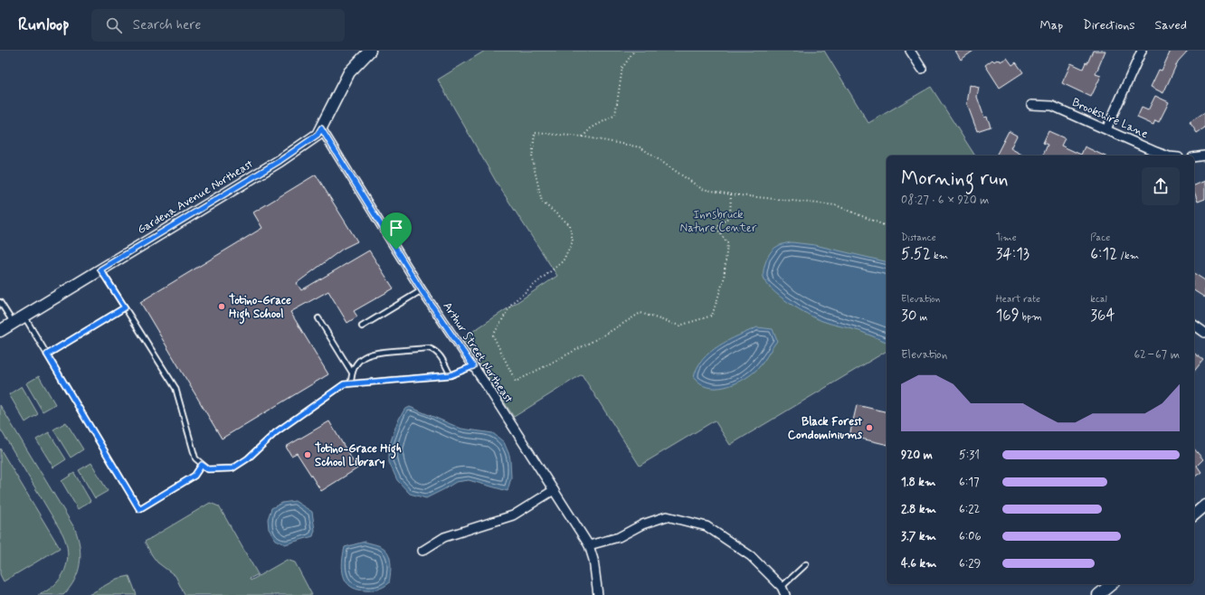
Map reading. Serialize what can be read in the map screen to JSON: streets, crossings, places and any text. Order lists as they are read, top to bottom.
{
  "streets": {
    "street": ["Brookshire Lane", "Gardena Avenue Northeast", "Arthur Street Northeast"]
  },
  "crossings": [
    ["Gardena Avenue Northeast", "Arthur Street Northeast"]
  ],
  "parks": ["Innsbruck Nature Center"],
  "places": ["Totino-Grace High School", "Black Forest Condominiums", "Totino-Grace High School Library"],
  "page": {
    "header": "Runloop",
    "search": "Search here",
    "nav": ["Map", "Directions", "Saved"],
    "heading": ["Morning run", "08:27 · 6 × 920 m"],
    "stats": [
      ["Distance", "5.52 km"],
      ["Time", "34:13"],
      ["Pace", "6:12 /km"],
      ["Elevation", "30 m"],
      ["Heart rate", "169 bpm"],
      ["kcal", "364"]
    ],
    "chart": ["Elevation", "62–67 m"],
    "list": [
      {
        "name": "920 m",
        "note": "5:31"
      },
      {
        "name": "1.8 km",
        "note": "6:17"
      },
      {
        "name": "2.8 km",
        "note": "6:22"
      },
      {
        "name": "3.7 km",
        "note": "6:06"
      },
      {
        "name": "4.6 km",
        "note": "6:29"
      }
    ]
  }
}
